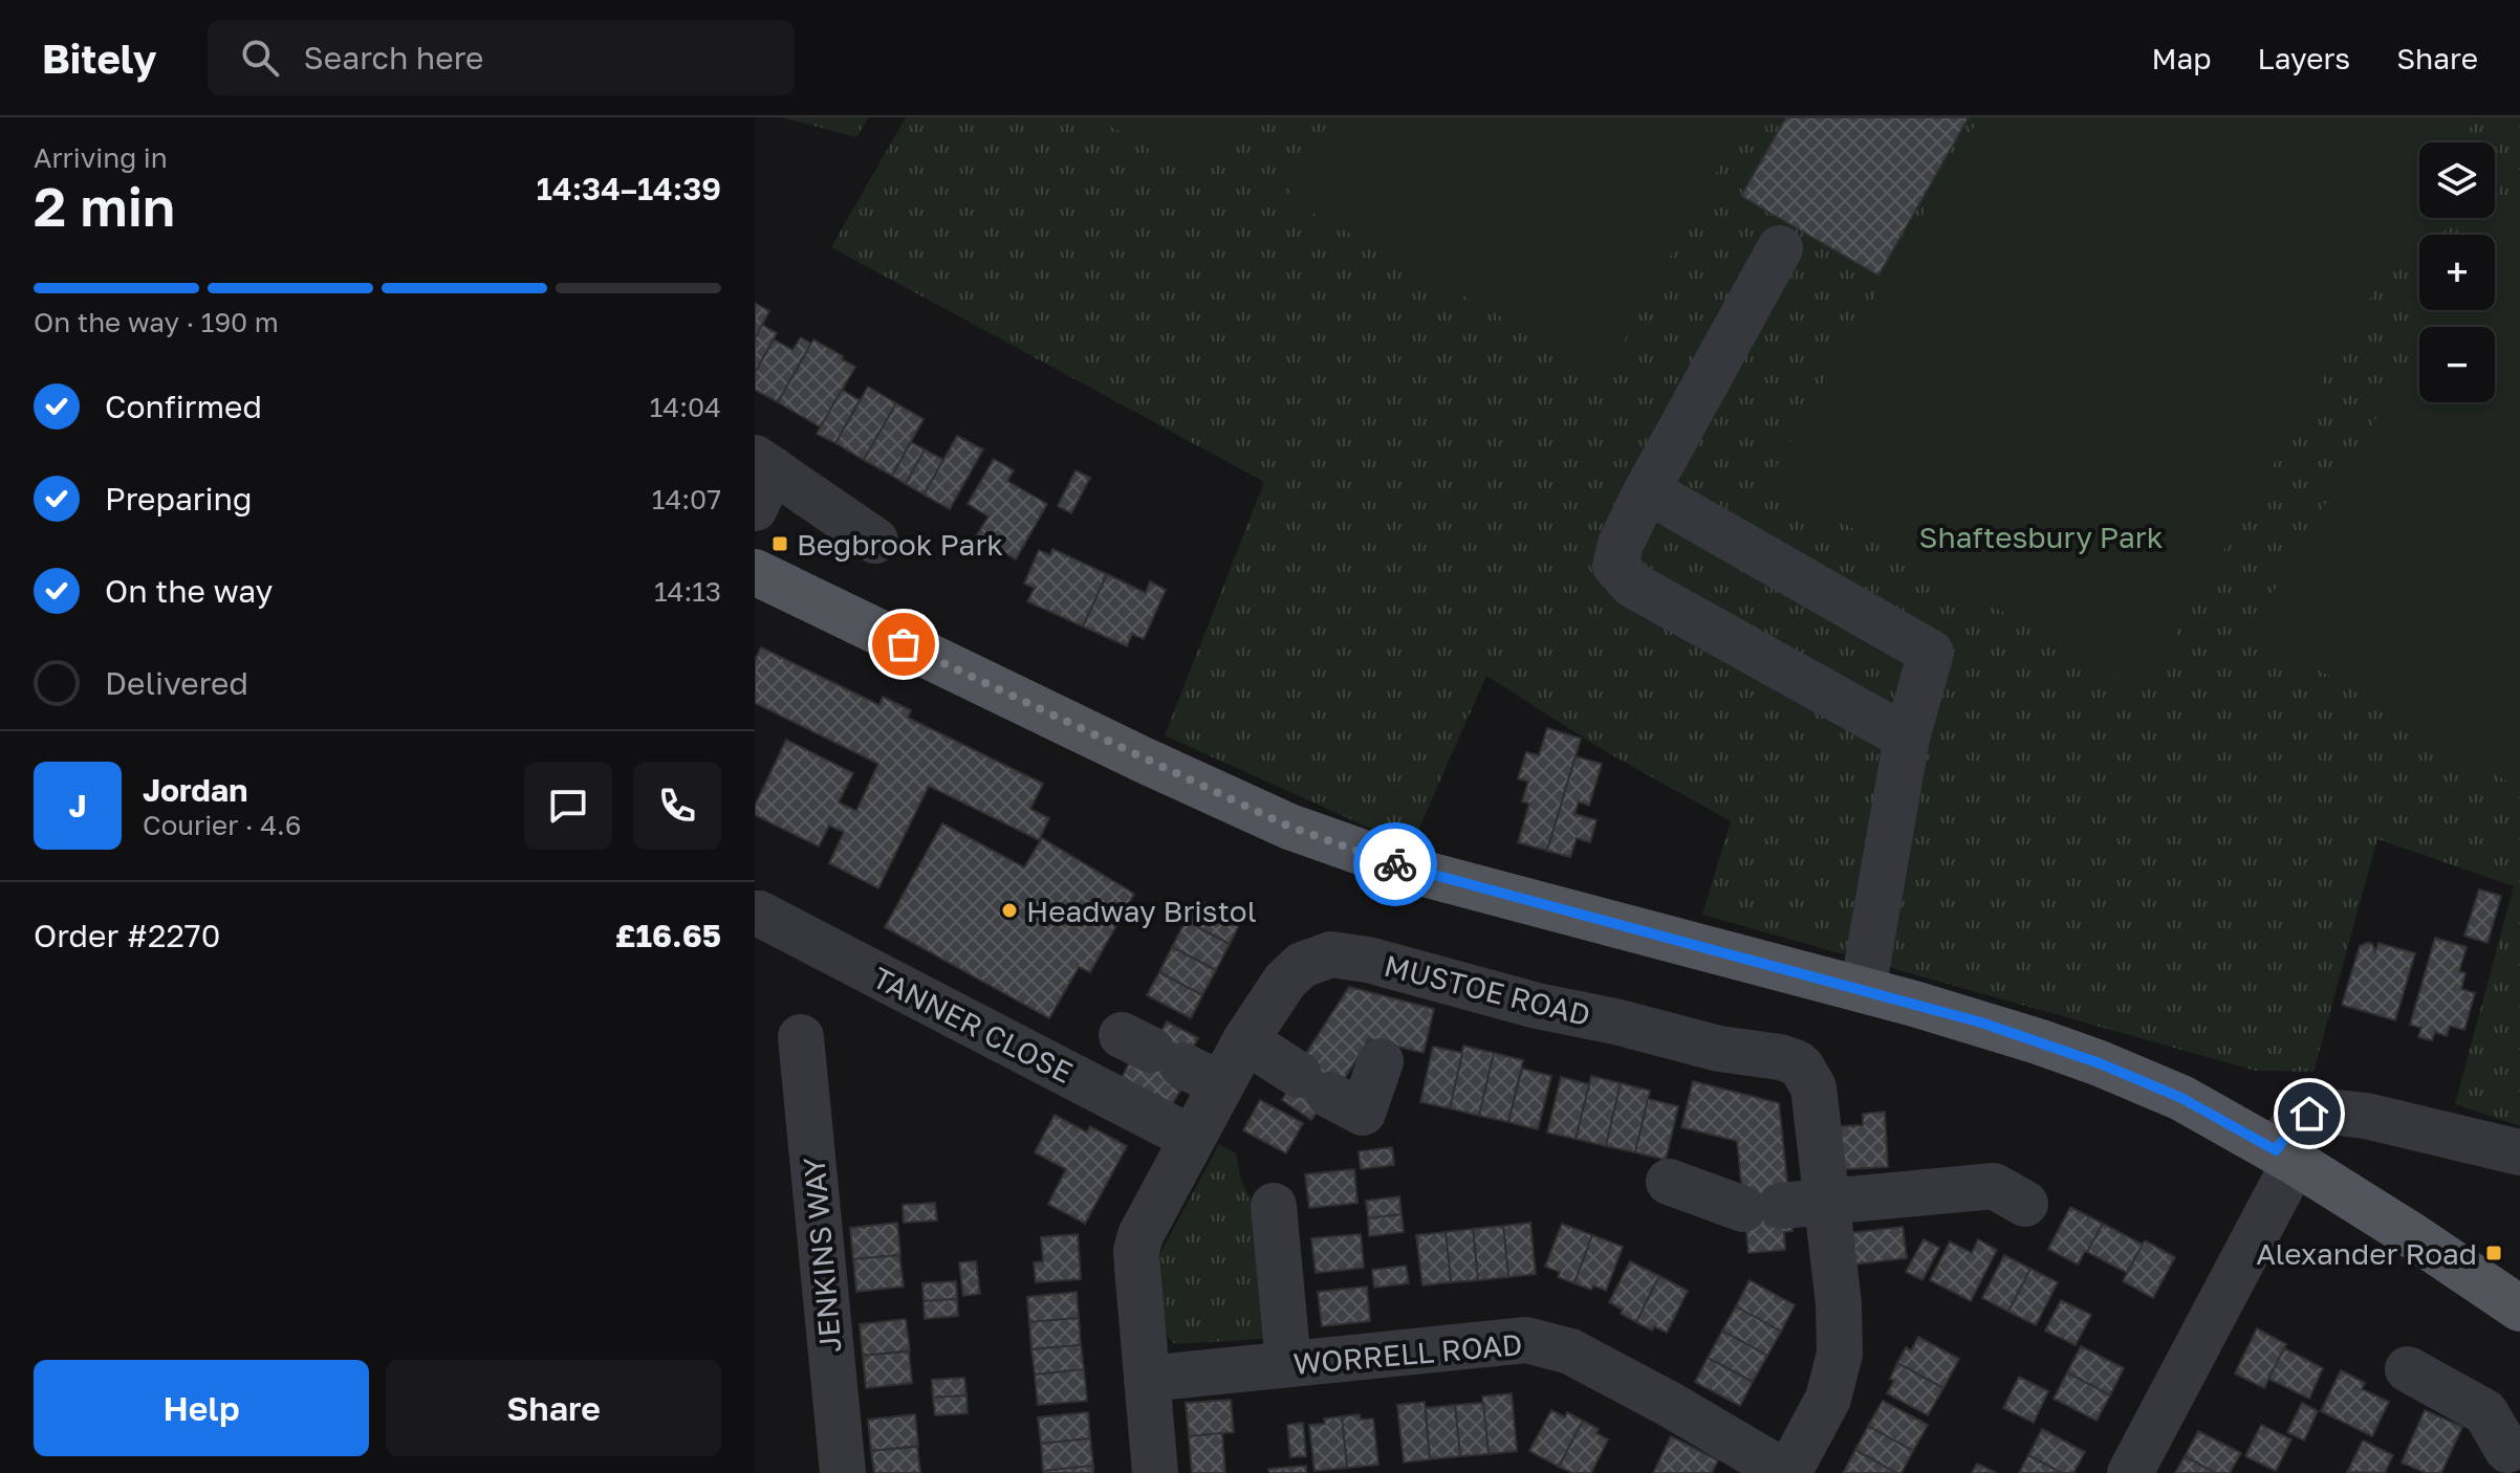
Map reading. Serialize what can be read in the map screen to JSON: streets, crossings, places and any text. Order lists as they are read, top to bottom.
{
  "streets": {
    "street": [
      "MUSTOE ROAD",
      "TANNER CLOSE",
      "JENKINS WAY",
      "WORRELL ROAD"
    ]
  },
  "crossings": [
    ["MUSTOE ROAD", "TANNER CLOSE"],
    ["MUSTOE ROAD", "WORRELL ROAD"]
  ],
  "parks": ["Shaftesbury Park"],
  "places": {
    "transit": ["Begbrook Park", "Alexander Road"],
    "other": ["Headway Bristol"]
  },
  "page": {
    "header": "Bitely",
    "search": "Search here",
    "nav": ["Map", "Layers", "Share"],
    "heading": ["2 min", "Arriving in", "14:34–14:39"],
    "panel": [
      "Jordan",
      "Courier · 4.6",
      "Order #2270",
      "£16.65"
    ],
    "map_buttons": ["+", "−"],
    "bar": "On the way · 190 m",
    "list": [
      ["Confirmed", "14:04"],
      ["Preparing", "14:07"],
      ["On the way", "14:13"],
      "Delivered"
    ],
    "round": "J",
    "buttons": ["Help", "Share"]
  }
}
